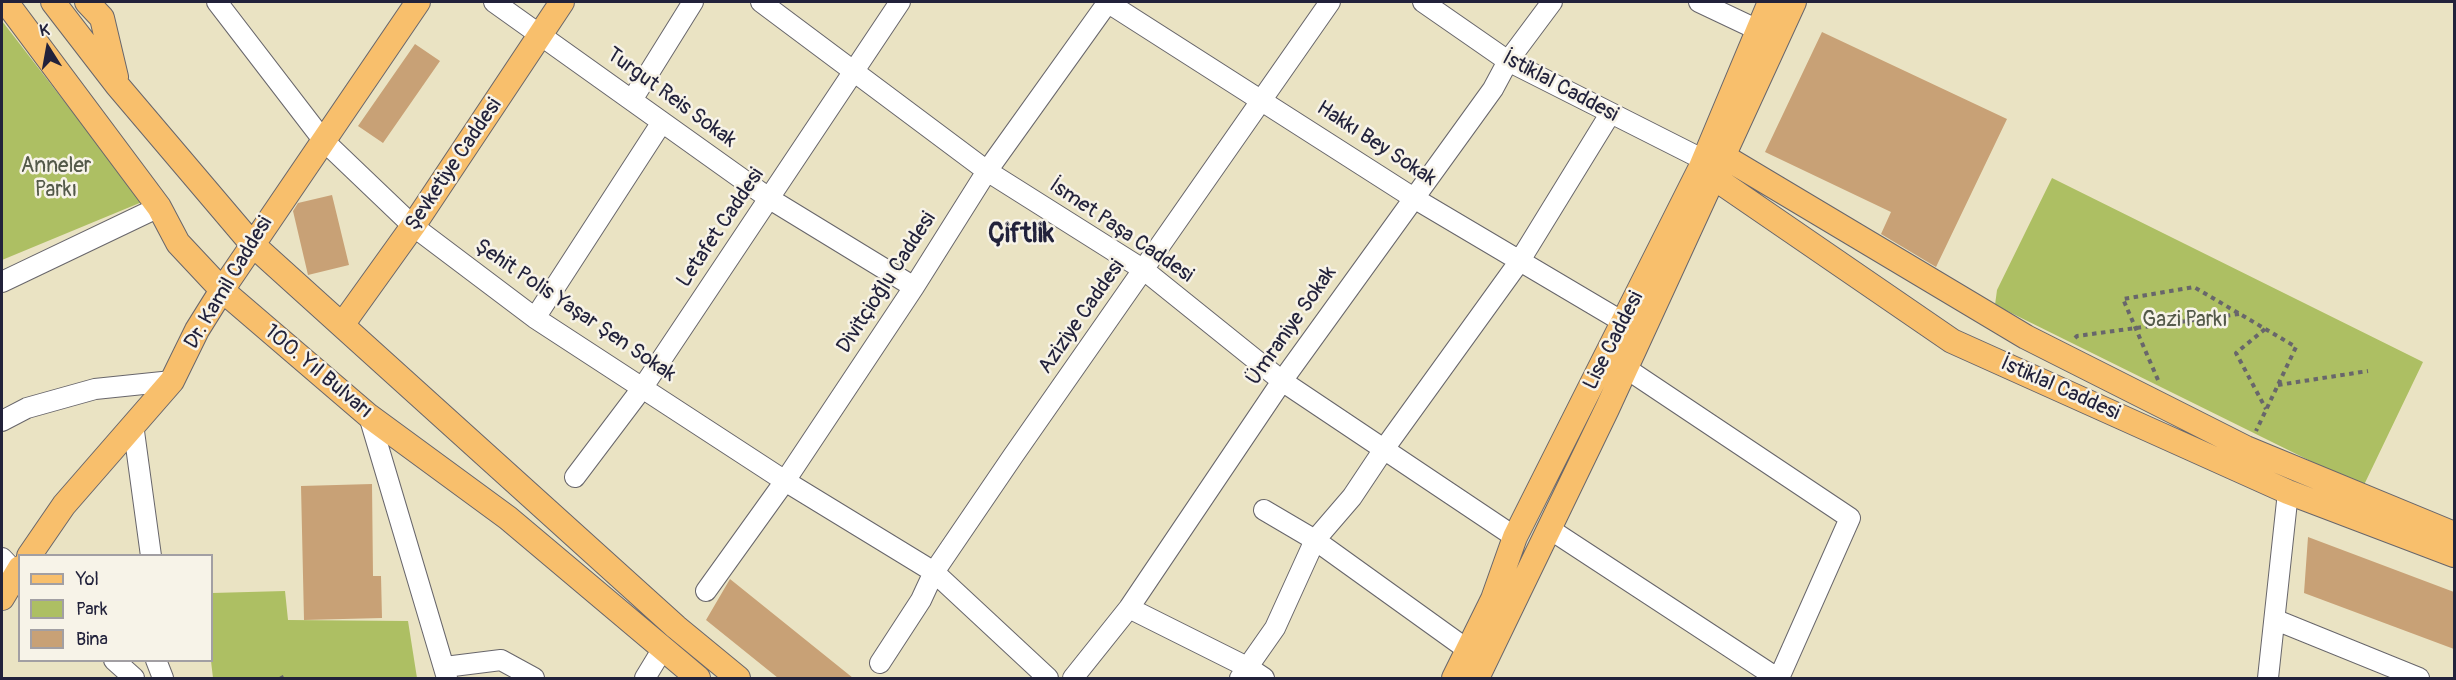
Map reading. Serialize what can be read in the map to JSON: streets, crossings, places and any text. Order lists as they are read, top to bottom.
{
  "streets": {
    "main road": [
      "İstiklal Caddesi",
      "Şevketiye Caddesi",
      "Dr. Kamil Caddesi",
      "Lise Caddesi",
      "100. Yıl Bulvarı"
    ],
    "street": [
      "Turgut Reis Sokak",
      "Hakkı Bey Sokak",
      "Letafet Caddesi",
      "İsmet Paşa Caddesi",
      "Divitçioğlu Caddesi",
      "Şehit Polis Yaşar Şen Sokak",
      "Aziziye Caddesi",
      "Ümraniye Sokak"
    ]
  },
  "crossings": [
    ["İstiklal Caddesi", "Ümraniye Sokak"],
    ["İstiklal Caddesi", "Lise Caddesi"],
    ["Turgut Reis Sokak", "Şevketiye Caddesi"],
    ["Turgut Reis Sokak", "Letafet Caddesi"],
    ["Turgut Reis Sokak", "Divitçioğlu Caddesi"],
    ["Hakkı Bey Sokak", "Divitçioğlu Caddesi"],
    ["Hakkı Bey Sokak", "Aziziye Caddesi"],
    ["Hakkı Bey Sokak", "Ümraniye Sokak"],
    ["Hakkı Bey Sokak", "Lise Caddesi"],
    ["Şevketiye Caddesi", "Şehit Polis Yaşar Şen Sokak"],
    ["Letafet Caddesi", "İsmet Paşa Caddesi"],
    ["Letafet Caddesi", "Şehit Polis Yaşar Şen Sokak"],
    ["İsmet Paşa Caddesi", "Divitçioğlu Caddesi"],
    ["İsmet Paşa Caddesi", "Aziziye Caddesi"],
    ["İsmet Paşa Caddesi", "Ümraniye Sokak"],
    ["İsmet Paşa Caddesi", "Lise Caddesi"],
    ["Dr. Kamil Caddesi", "Şehit Polis Yaşar Şen Sokak"],
    ["Dr. Kamil Caddesi", "100. Yıl Bulvarı"],
    ["Divitçioğlu Caddesi", "Şehit Polis Yaşar Şen Sokak"],
    ["Şehit Polis Yaşar Şen Sokak", "Aziziye Caddesi"]
  ],
  "districts": ["Çiftlik"],
  "parks": ["Anneler Parkı", "Gazi Parkı"],
  "legend": ["Yol", "Park", "Bina"],
  "north": "top"
}
